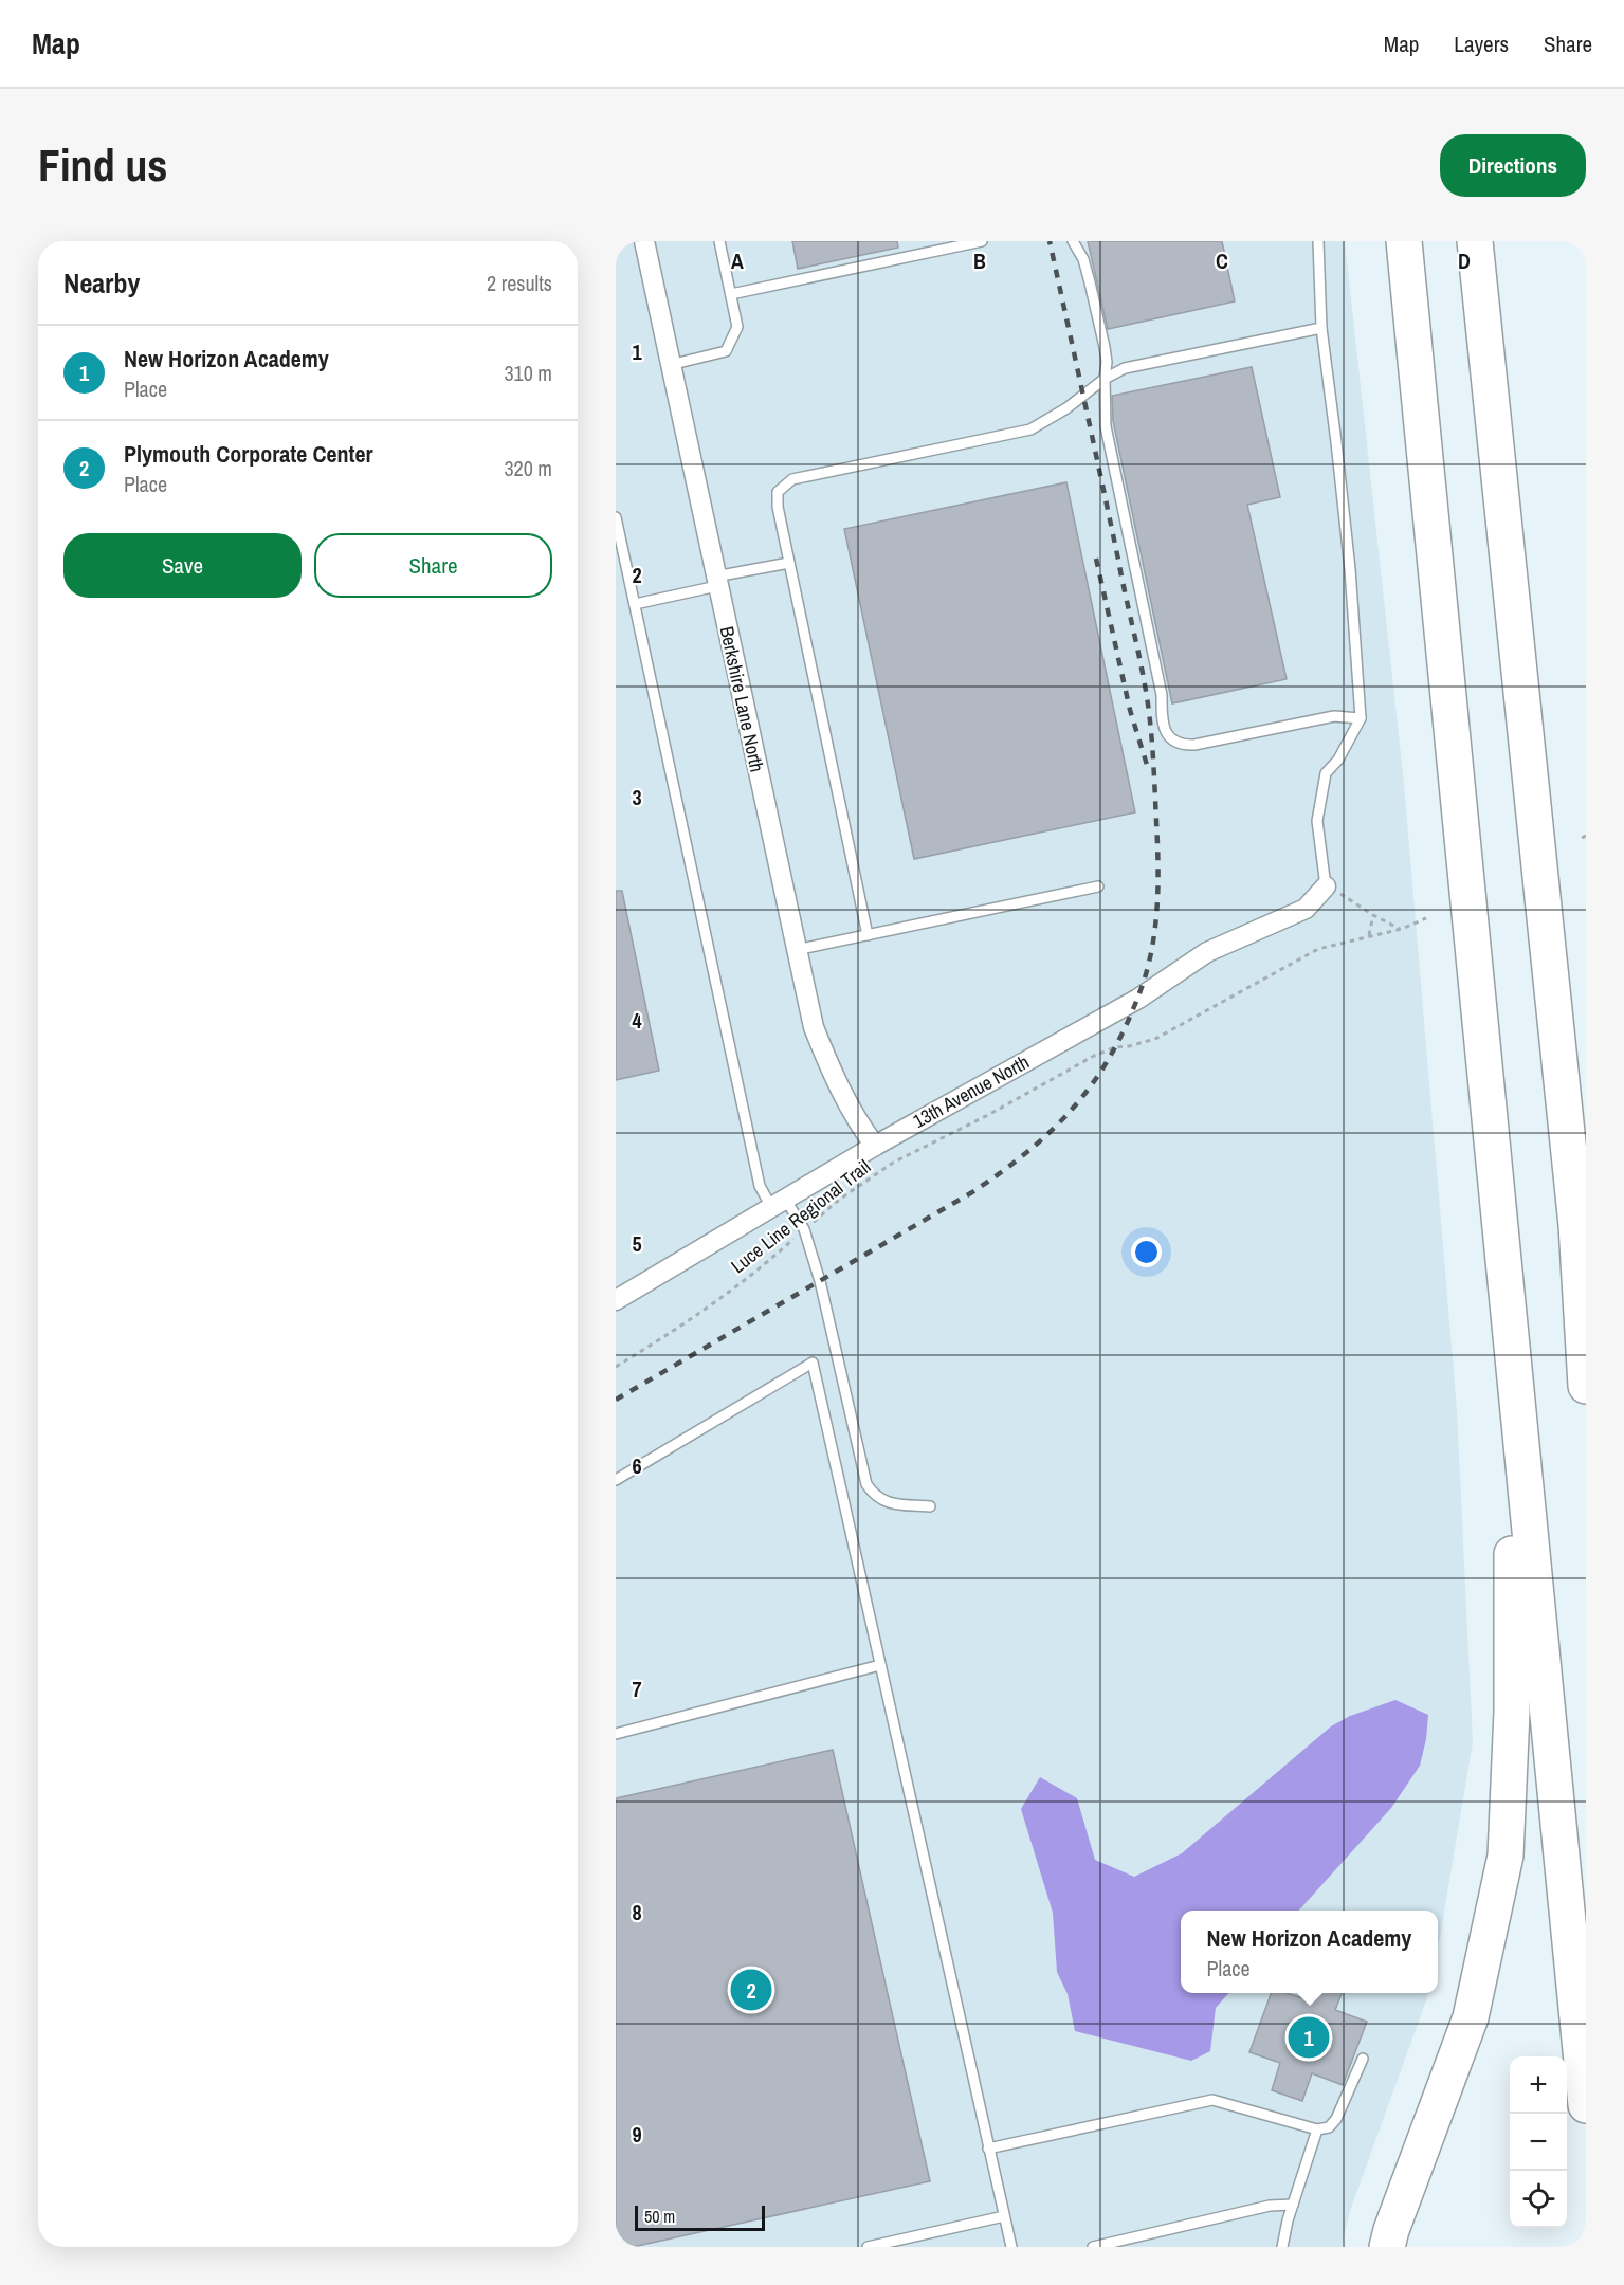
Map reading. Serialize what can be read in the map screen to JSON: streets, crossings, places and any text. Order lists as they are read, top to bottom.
{
  "streets": {
    "street": ["Berkshire Lane North", "13th Avenue North"],
    "path": ["Luce Line Regional Trail"]
  },
  "crossings": [
    ["Berkshire Lane North", "13th Avenue North"]
  ],
  "scale_bar": "50 m",
  "page": {
    "header": "Map",
    "nav": ["Map", "Layers", "Share"],
    "buttons": [
      "Directions",
      ["Save", "Share"]
    ],
    "title": "Find us",
    "heading": ["Nearby", "2 results"],
    "list": [
      {
        "mark": "1",
        "name": "New Horizon Academy",
        "note": "Place",
        "value": "310 m"
      },
      {
        "mark": "2",
        "name": "Plymouth Corporate Center",
        "note": "Place",
        "value": "320 m"
      }
    ],
    "popup": ["New Horizon Academy", "Place"],
    "pins": ["2", "1"],
    "map_buttons": ["+", "−"],
    "scale": "50 m"
  },
  "grid": {
    "columns": [
      "A",
      "B",
      "C",
      "D"
    ],
    "rows": [
      "1",
      "2",
      "3",
      "4",
      "5",
      "6",
      "7",
      "8",
      "9"
    ]
  }
}
